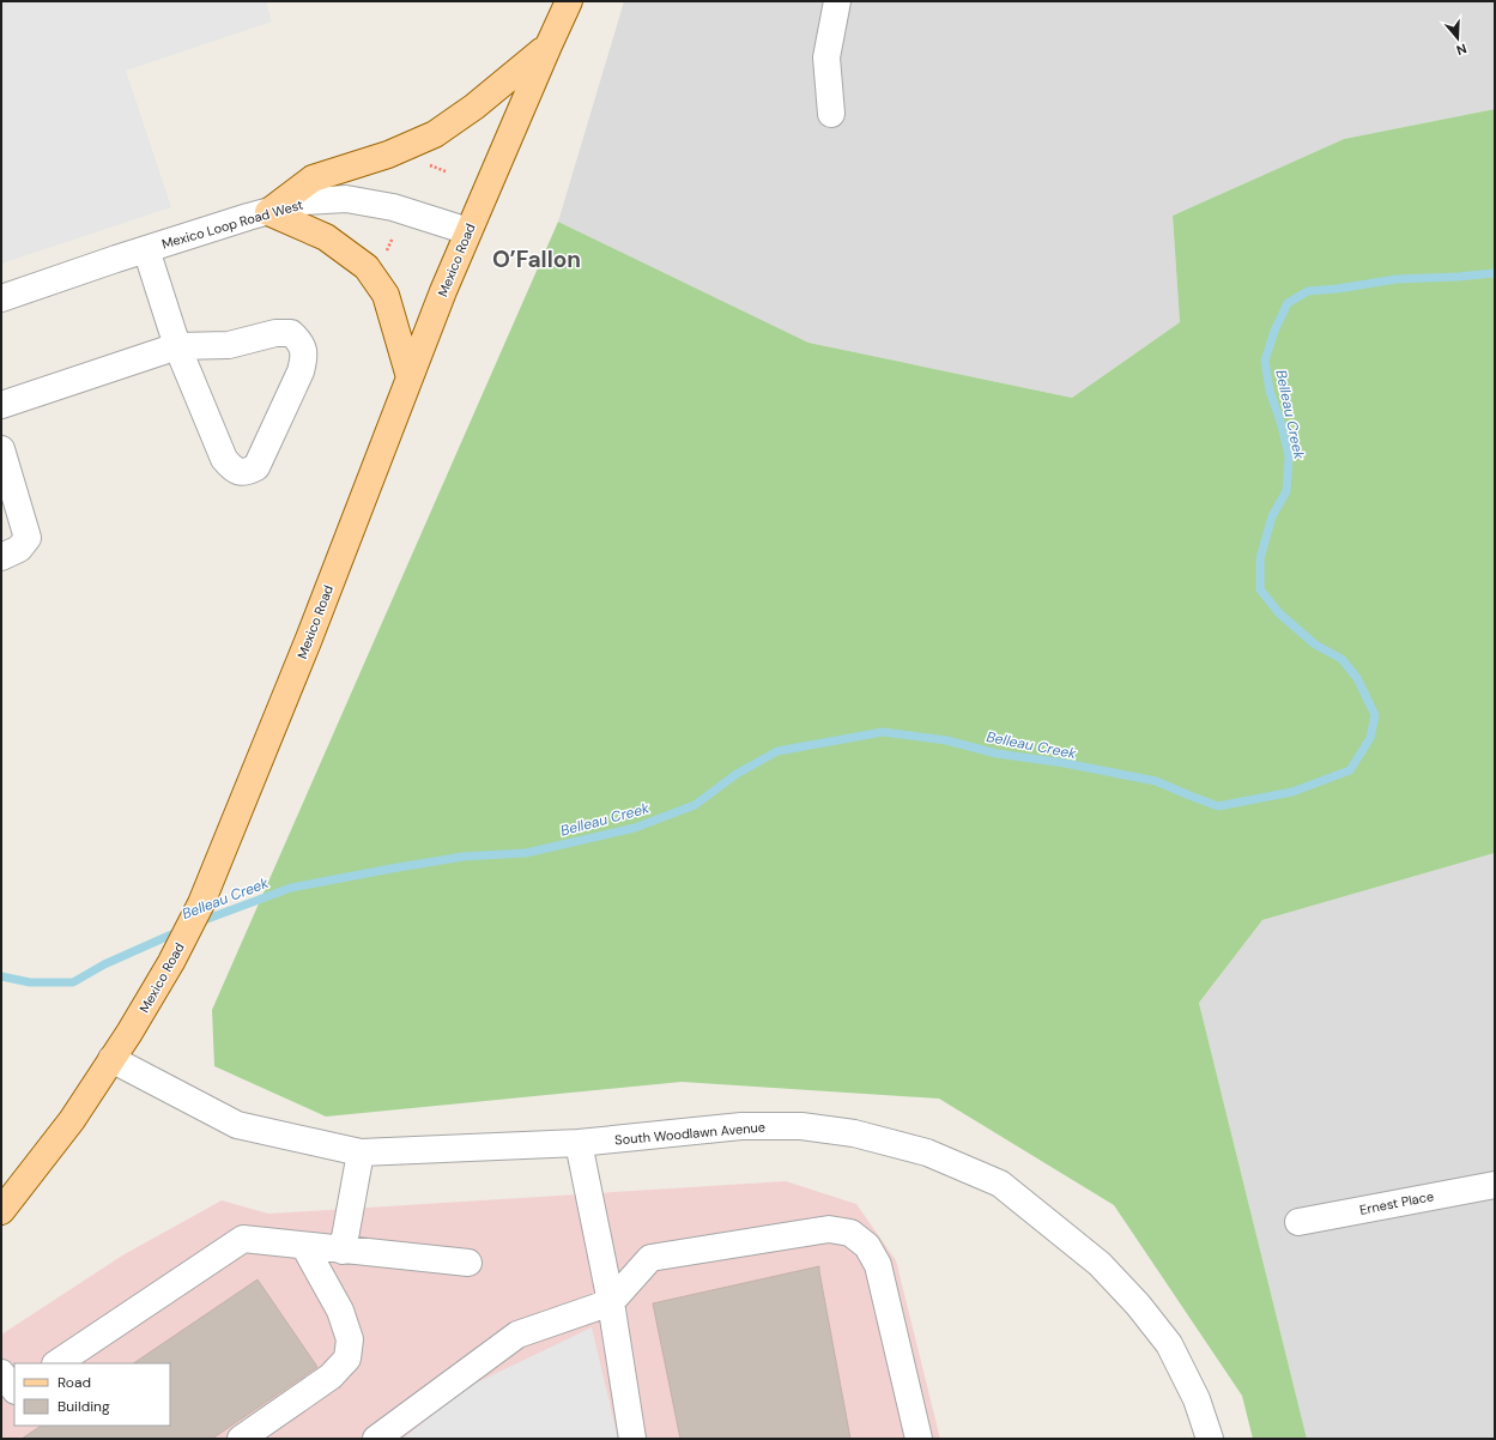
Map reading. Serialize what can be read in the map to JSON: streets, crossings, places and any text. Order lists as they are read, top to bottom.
{
  "streets": {
    "main road": ["Mexico Road"],
    "street": ["Mexico Loop Road West", "South Woodlawn Avenue", "Ernest Place"]
  },
  "crossings": [
    ["Mexico Loop Road West", "Mexico Road"],
    ["Mexico Road", "South Woodlawn Avenue"]
  ],
  "districts": ["O’Fallon"],
  "water": ["Belleau Creek"],
  "legend": ["Road", "Building"],
  "north": "bottom"
}
